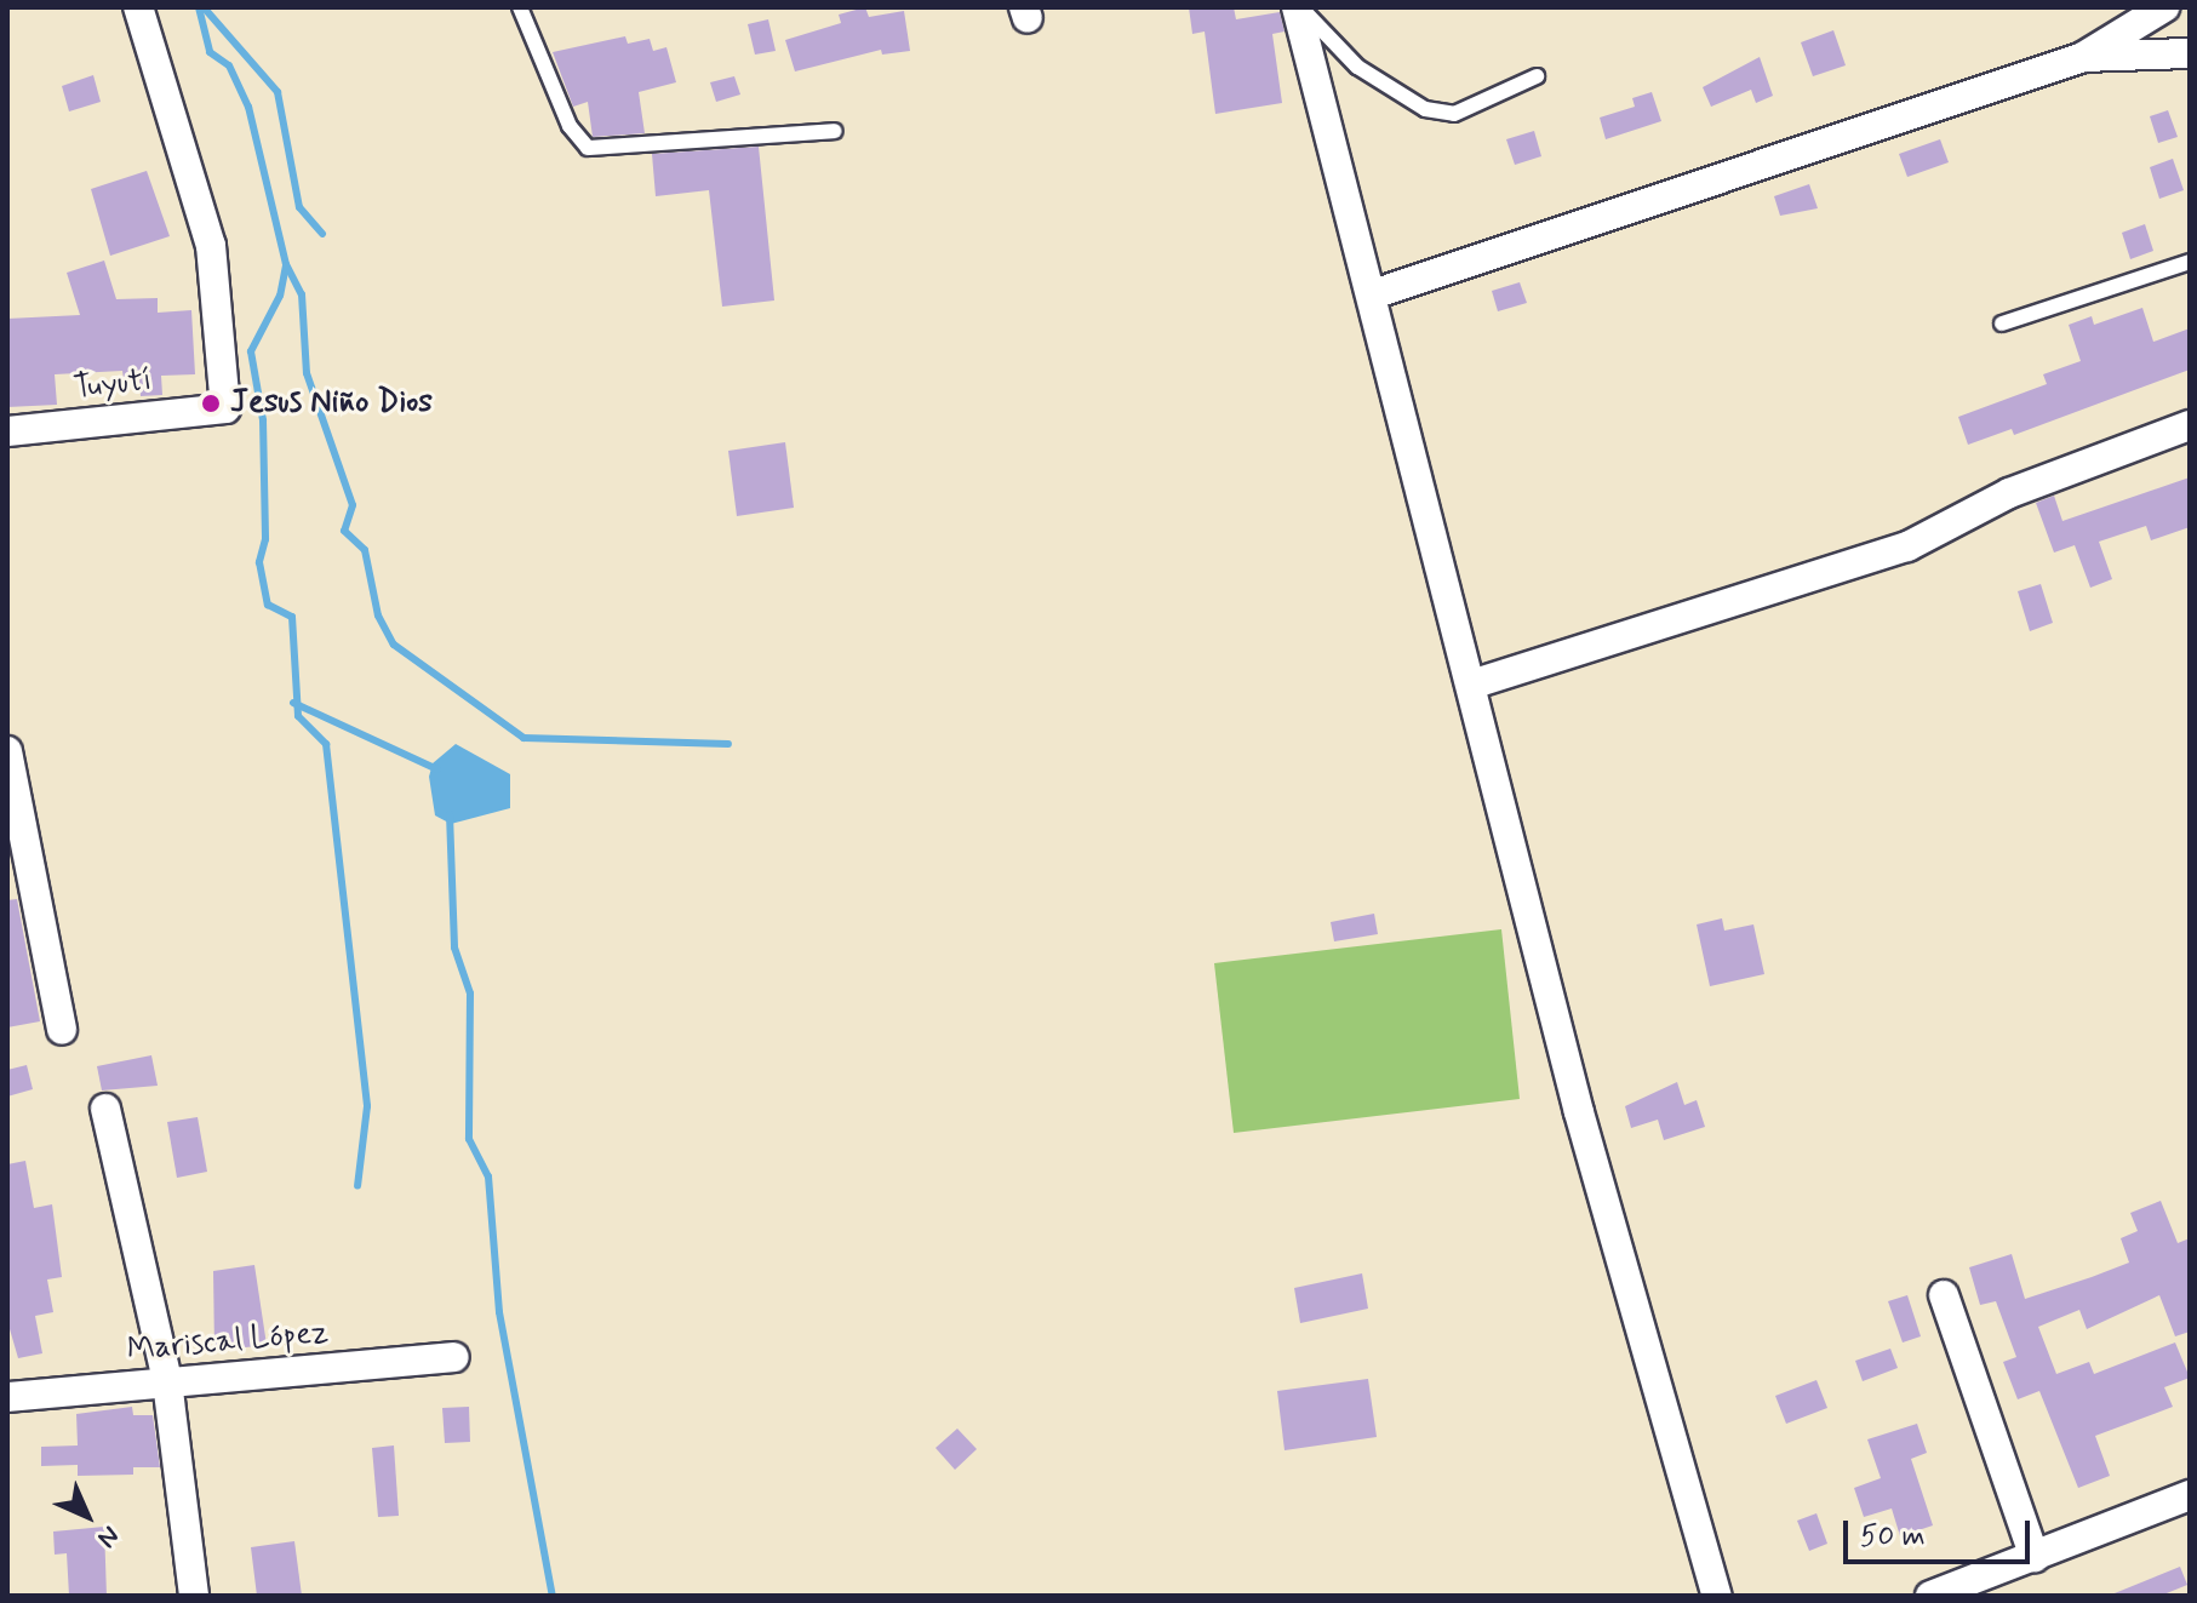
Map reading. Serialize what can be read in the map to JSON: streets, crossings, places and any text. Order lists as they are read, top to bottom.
{
  "streets": {
    "street": ["Tuyutí", "Mariscal López"]
  },
  "places": ["Jesus Niño Dios"],
  "scale_bar": "50 m",
  "north": "bottom right"
}
